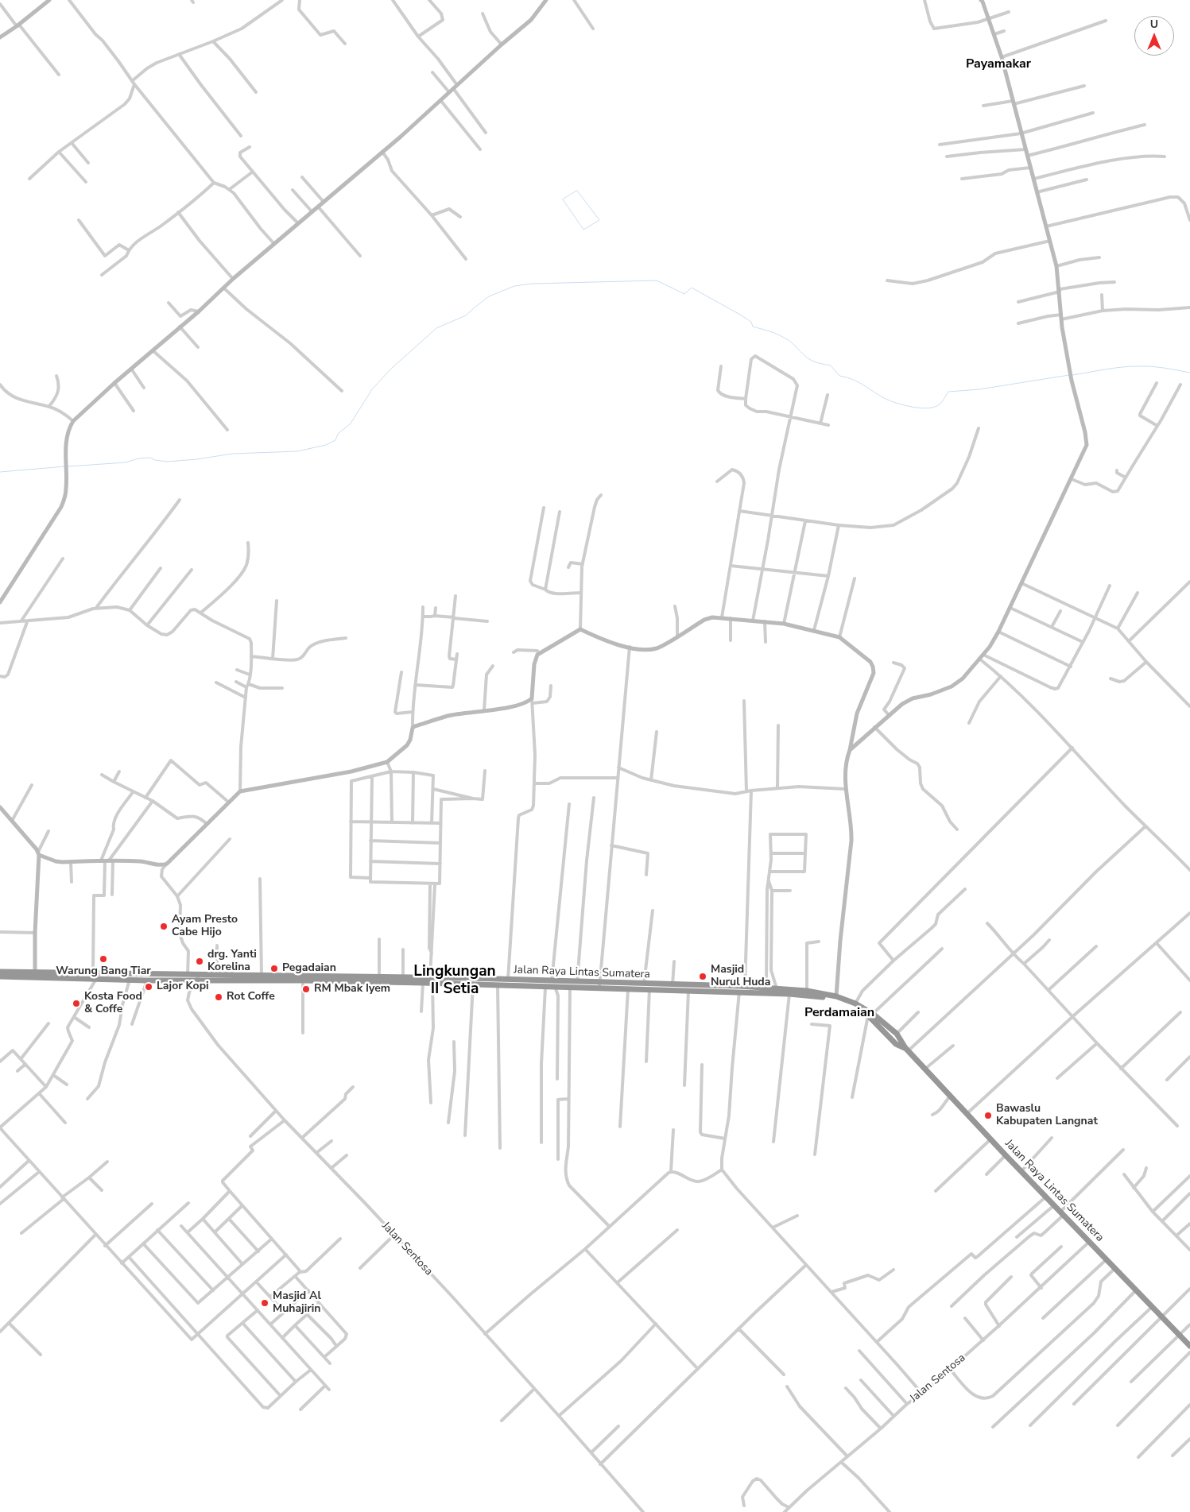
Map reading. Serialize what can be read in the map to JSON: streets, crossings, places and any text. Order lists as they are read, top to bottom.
{
  "streets": {
    "highway": ["Jalan Raya Lintas Sumatera"],
    "street": ["Jalan Sentosa"]
  },
  "crossings": [
    ["Jalan Raya Lintas Sumatera", "Jalan Sentosa"]
  ],
  "districts": ["Payamakar", "Lingkungan II Setia", "Perdamaian"],
  "places": [
    "Ayam Presto Cabe Hijo",
    "Warung Bang Tiar",
    "drg. Yanti Korelina",
    "Pegadaian",
    "Masjid Nurul Huda",
    "Lajor Kopi",
    "RM Mbak Iyem",
    "Rot Coffe",
    "Kosta Food & Coffe",
    "Bawaslu Kabupaten Langnat",
    "Masjid Al Muhajirin"
  ],
  "north": "top"
}
